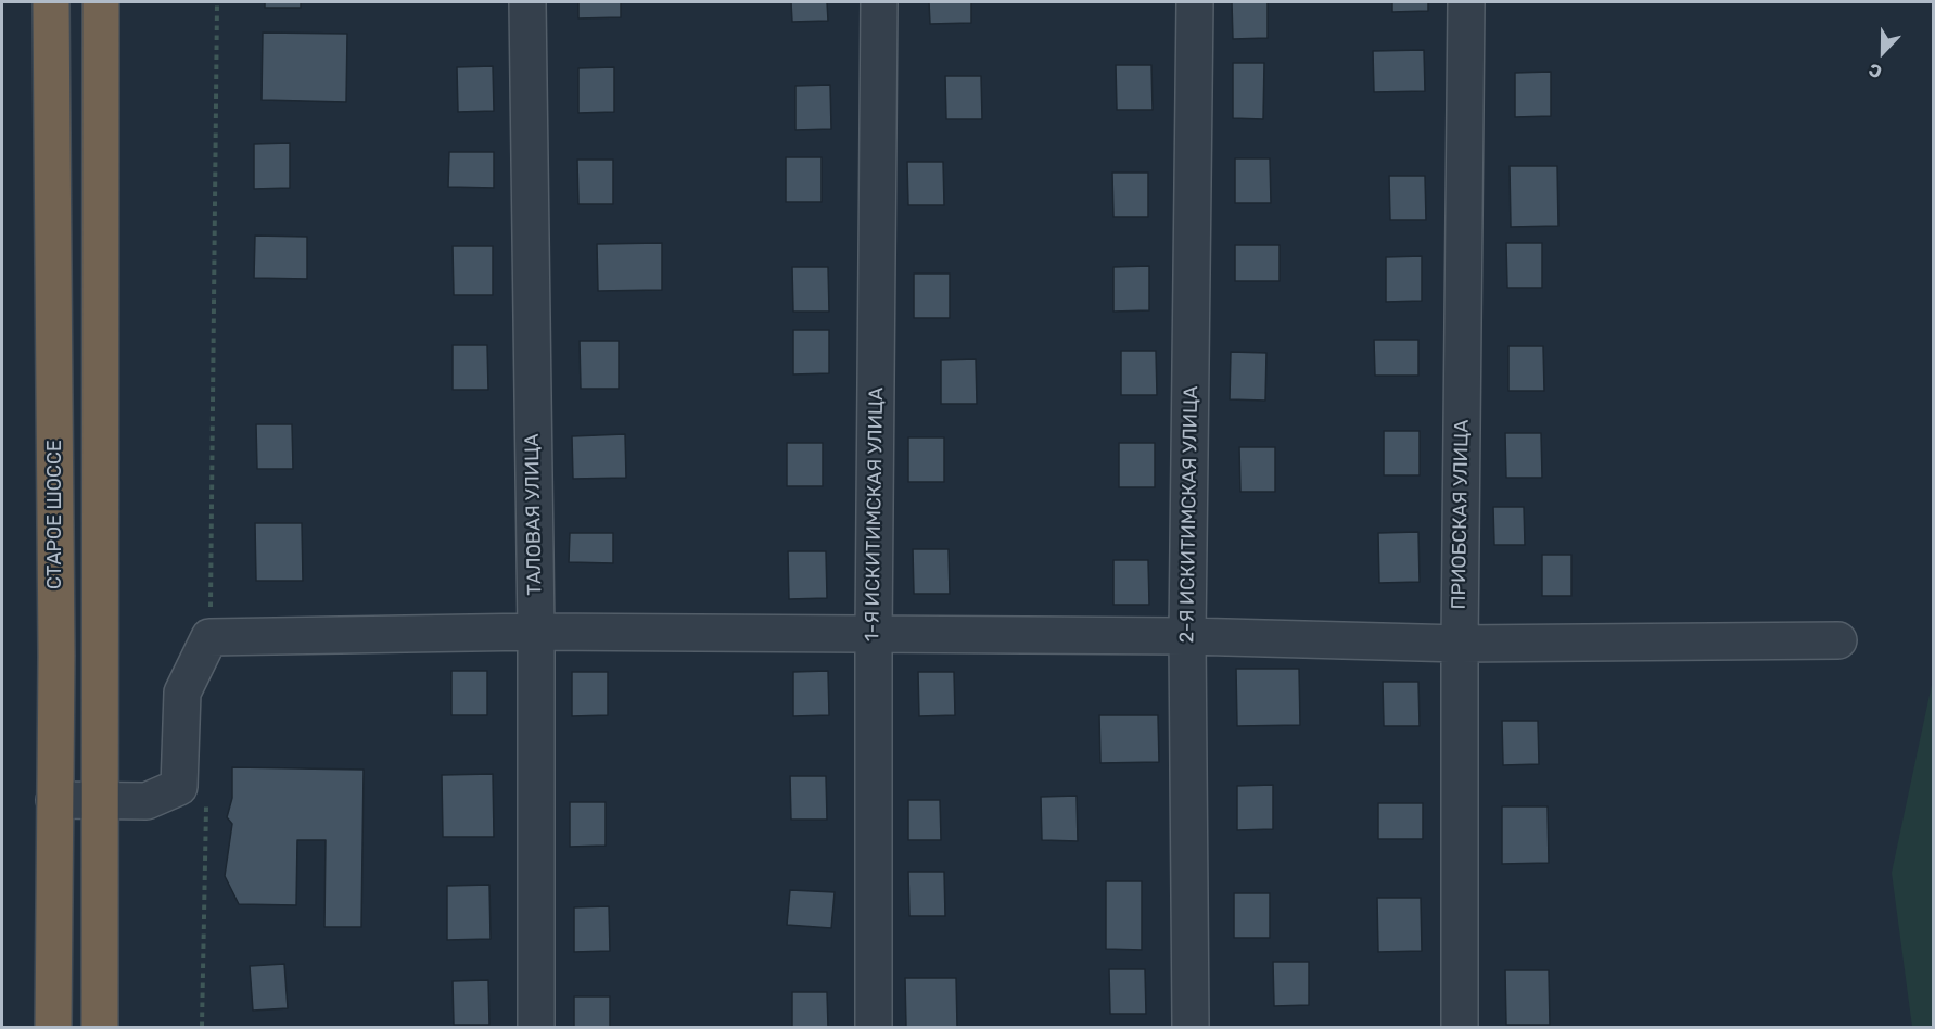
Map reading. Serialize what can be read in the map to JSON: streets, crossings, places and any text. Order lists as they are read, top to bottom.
{
  "streets": {
    "highway": ["СТАРОЕ ШОССЕ"],
    "street": [
      "ТАЛОВАЯ УЛИЦА",
      "1-Я ИСКИТИМСКАЯ УЛИЦА",
      "2-Я ИСКИТИМСКАЯ УЛИЦА",
      "ПРИОБСКАЯ УЛИЦА"
    ]
  },
  "north": "bottom"
}
